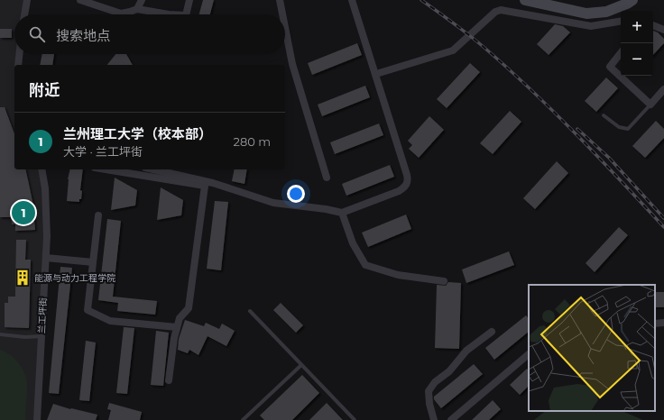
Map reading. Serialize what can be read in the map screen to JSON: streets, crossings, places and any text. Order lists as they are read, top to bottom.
{
  "streets": {
    "street": ["兰工坪街"]
  },
  "places": {
    "building": ["能源与动力工程学院"]
  },
  "page": {
    "map_buttons": ["+", "−"],
    "search": "搜索地点",
    "heading": "附近",
    "list": [
      {
        "mark": "1",
        "name": "兰州理工大学（校本部）",
        "note": "大学 · 兰工坪街",
        "value": "280 m"
      }
    ],
    "pins": "1"
  }
}
